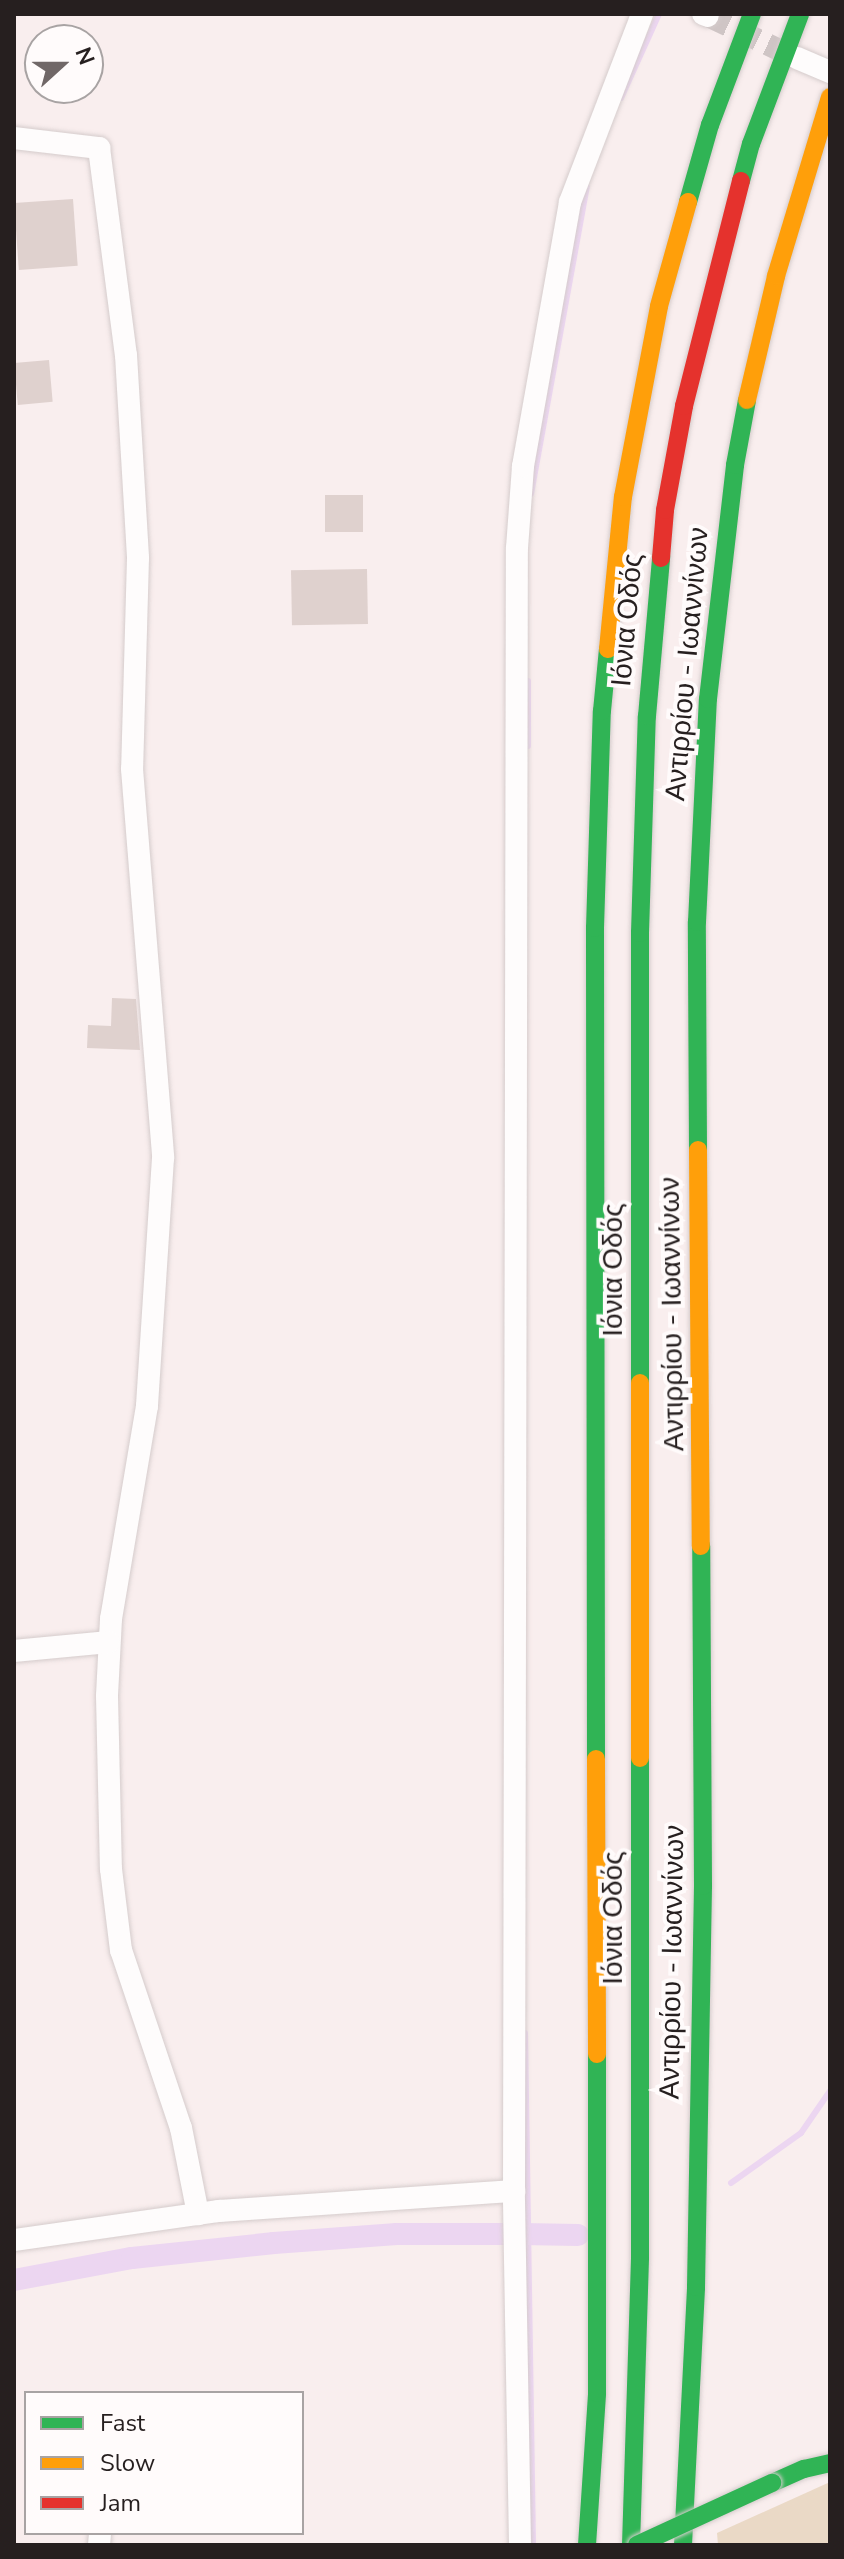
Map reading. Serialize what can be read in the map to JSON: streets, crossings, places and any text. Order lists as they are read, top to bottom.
{
  "streets": {
    "main road": ["Ιόνια Οδός", "Αντιρρίου - Ιωαννίνων"]
  },
  "legend": ["Fast", "Slow", "Jam"],
  "north": "right"
}
